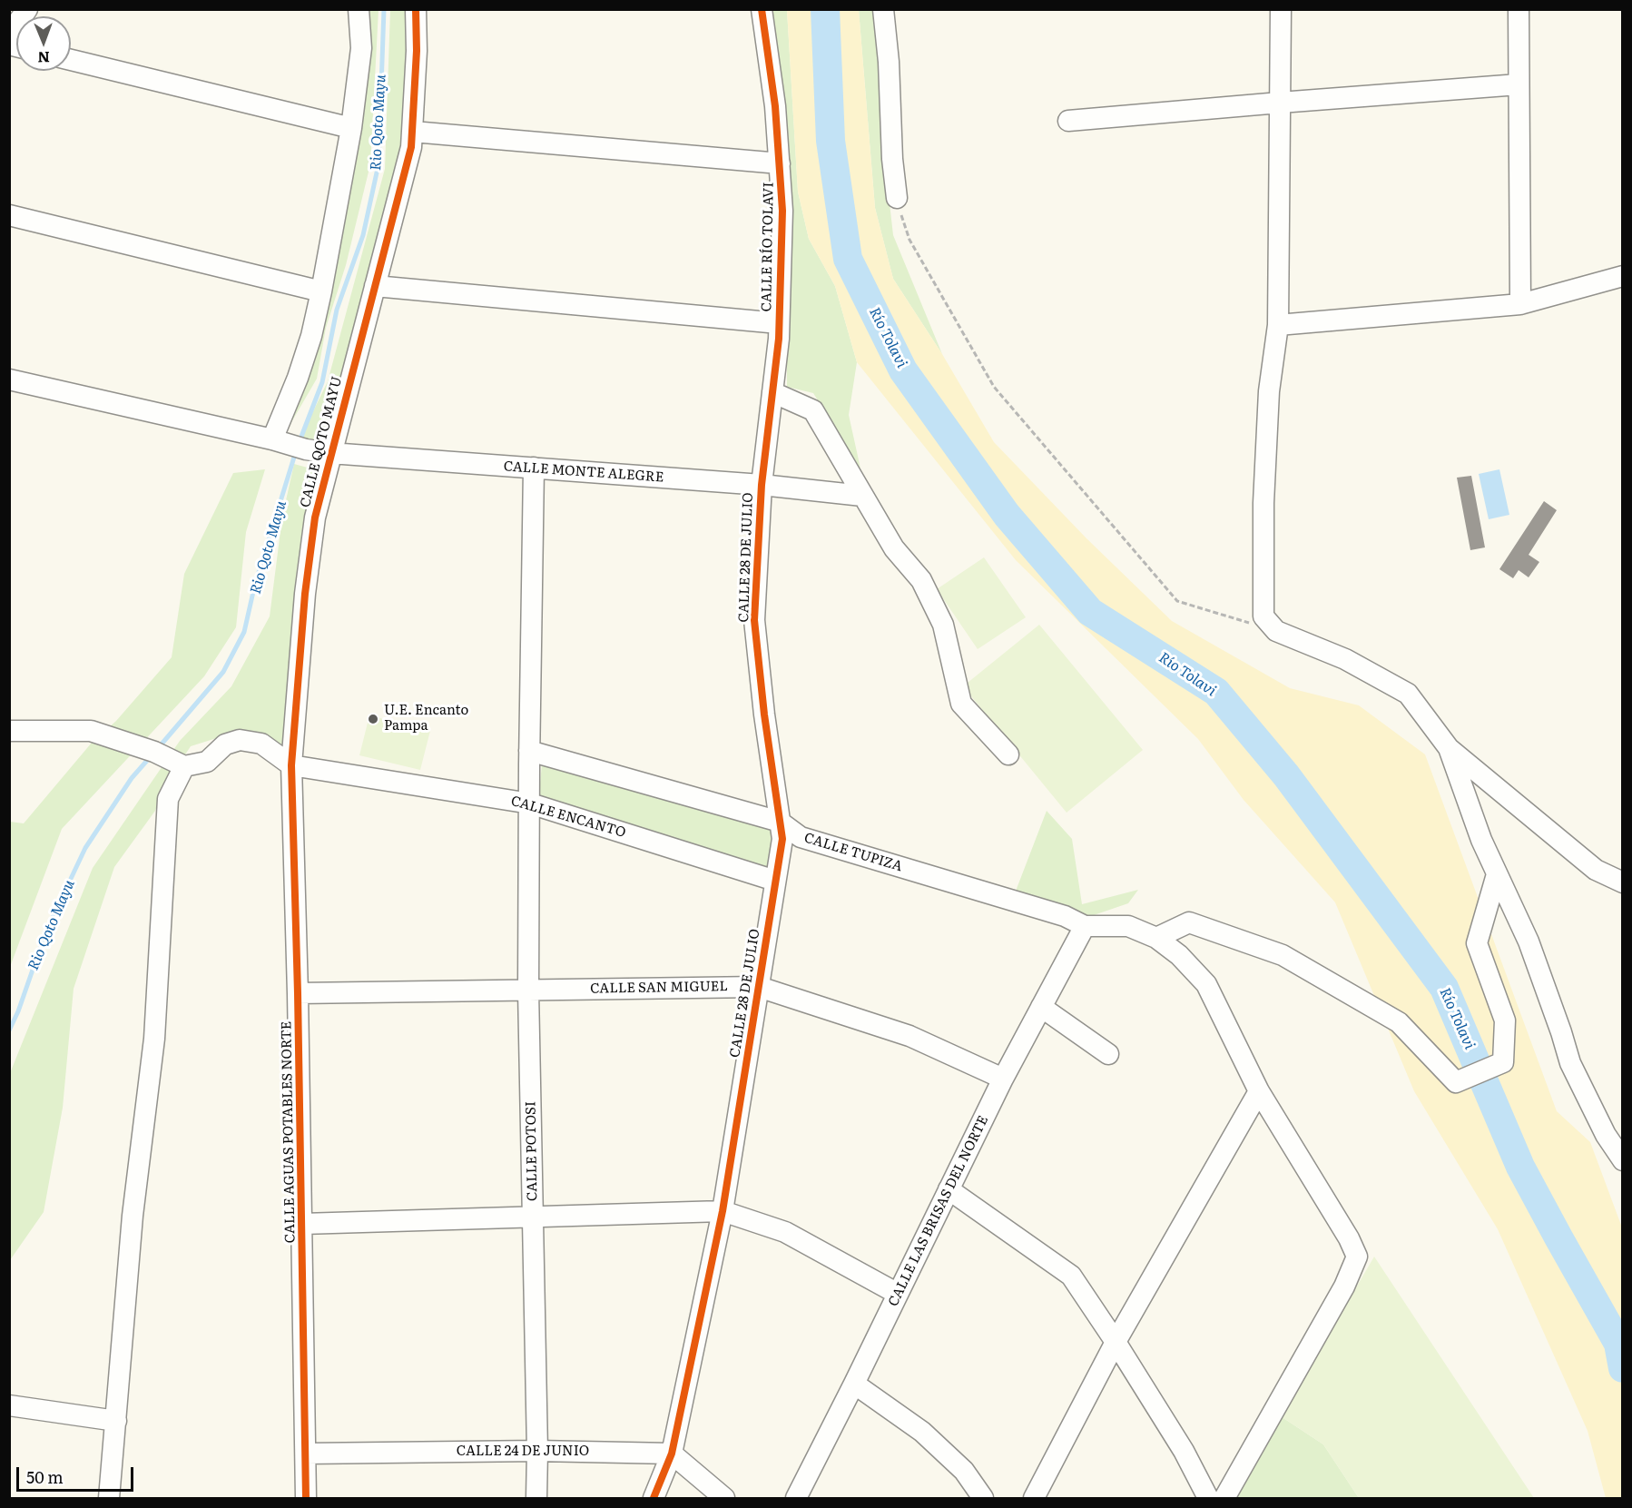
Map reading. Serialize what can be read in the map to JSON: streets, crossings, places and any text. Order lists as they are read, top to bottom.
{
  "streets": {
    "street": [
      "CALLE RÍO TOLAVI",
      "CALLE QOTO MAYU",
      "CALLE MONTE ALEGRE",
      "CALLE 28 DE JULIO",
      "CALLE ENCANTO",
      "CALLE TUPIZA",
      "CALLE SAN MIGUEL",
      "CALLE AGUAS POTABLES NORTE",
      "CALLE POTOSI",
      "CALLE LAS BRISAS DEL NORTE",
      "CALLE 24 DE JUNIO"
    ]
  },
  "crossings": [
    ["CALLE RÍO TOLAVI", "CALLE MONTE ALEGRE"],
    ["CALLE RÍO TOLAVI", "CALLE 28 DE JULIO"],
    ["CALLE QOTO MAYU", "CALLE MONTE ALEGRE"],
    ["CALLE QOTO MAYU", "CALLE ENCANTO"],
    ["CALLE QOTO MAYU", "CALLE AGUAS POTABLES NORTE"],
    ["CALLE MONTE ALEGRE", "CALLE 28 DE JULIO"],
    ["CALLE MONTE ALEGRE", "CALLE POTOSI"],
    ["CALLE 28 DE JULIO", "CALLE ENCANTO"],
    ["CALLE 28 DE JULIO", "CALLE TUPIZA"],
    ["CALLE 28 DE JULIO", "CALLE SAN MIGUEL"],
    ["CALLE 28 DE JULIO", "CALLE 24 DE JUNIO"],
    ["CALLE ENCANTO", "CALLE AGUAS POTABLES NORTE"],
    ["CALLE ENCANTO", "CALLE POTOSI"],
    ["CALLE TUPIZA", "CALLE POTOSI"],
    ["CALLE TUPIZA", "CALLE LAS BRISAS DEL NORTE"],
    ["CALLE SAN MIGUEL", "CALLE AGUAS POTABLES NORTE"],
    ["CALLE SAN MIGUEL", "CALLE POTOSI"],
    ["CALLE SAN MIGUEL", "CALLE LAS BRISAS DEL NORTE"],
    ["CALLE AGUAS POTABLES NORTE", "CALLE 24 DE JUNIO"],
    ["CALLE POTOSI", "CALLE 24 DE JUNIO"]
  ],
  "water": ["Rio Qoto Mayu", "Río Tolavi"],
  "places": ["U.E. Encanto Pampa"],
  "scale_bar": "50 m",
  "north": "bottom"
}
